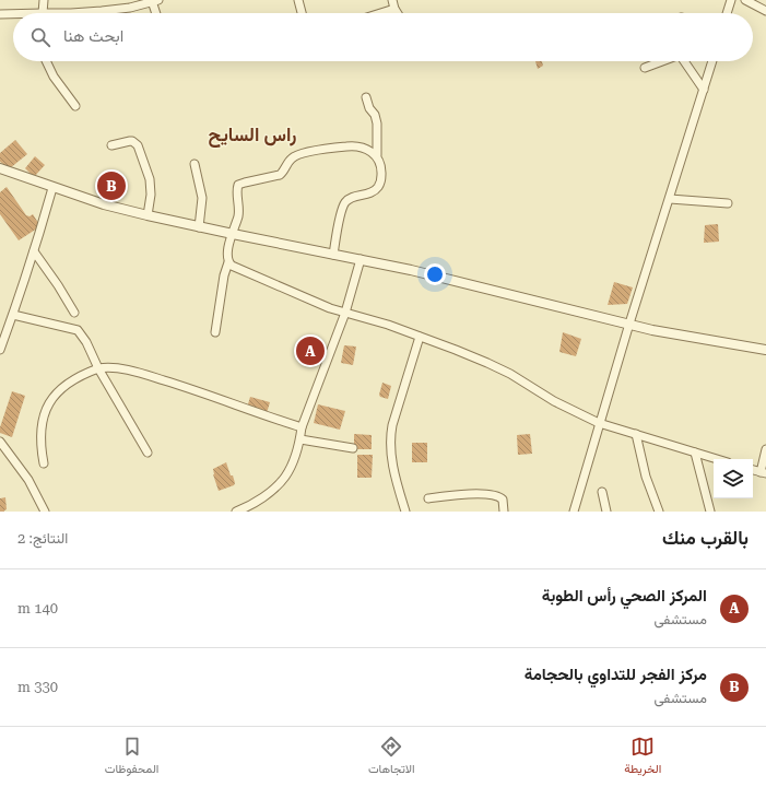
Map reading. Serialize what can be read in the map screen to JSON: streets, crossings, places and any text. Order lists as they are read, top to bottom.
{
  "districts": ["راس السايح"],
  "page": {
    "search": "ابحث هنا",
    "pins": ["B", "A"],
    "heading": ["بالقرب منك", "النتائج: 2"],
    "list": [
      {
        "mark": "A",
        "name": "المركز الصحي رأس الطوبة",
        "note": "مستشفى",
        "value": "140 m"
      },
      {
        "mark": "B",
        "name": "مركز الفجر للتداوي بالحجامة",
        "note": "مستشفى",
        "value": "330 m"
      }
    ],
    "nav": ["الخريطة", "الاتجاهات", "المحفوظات"]
  }
}
